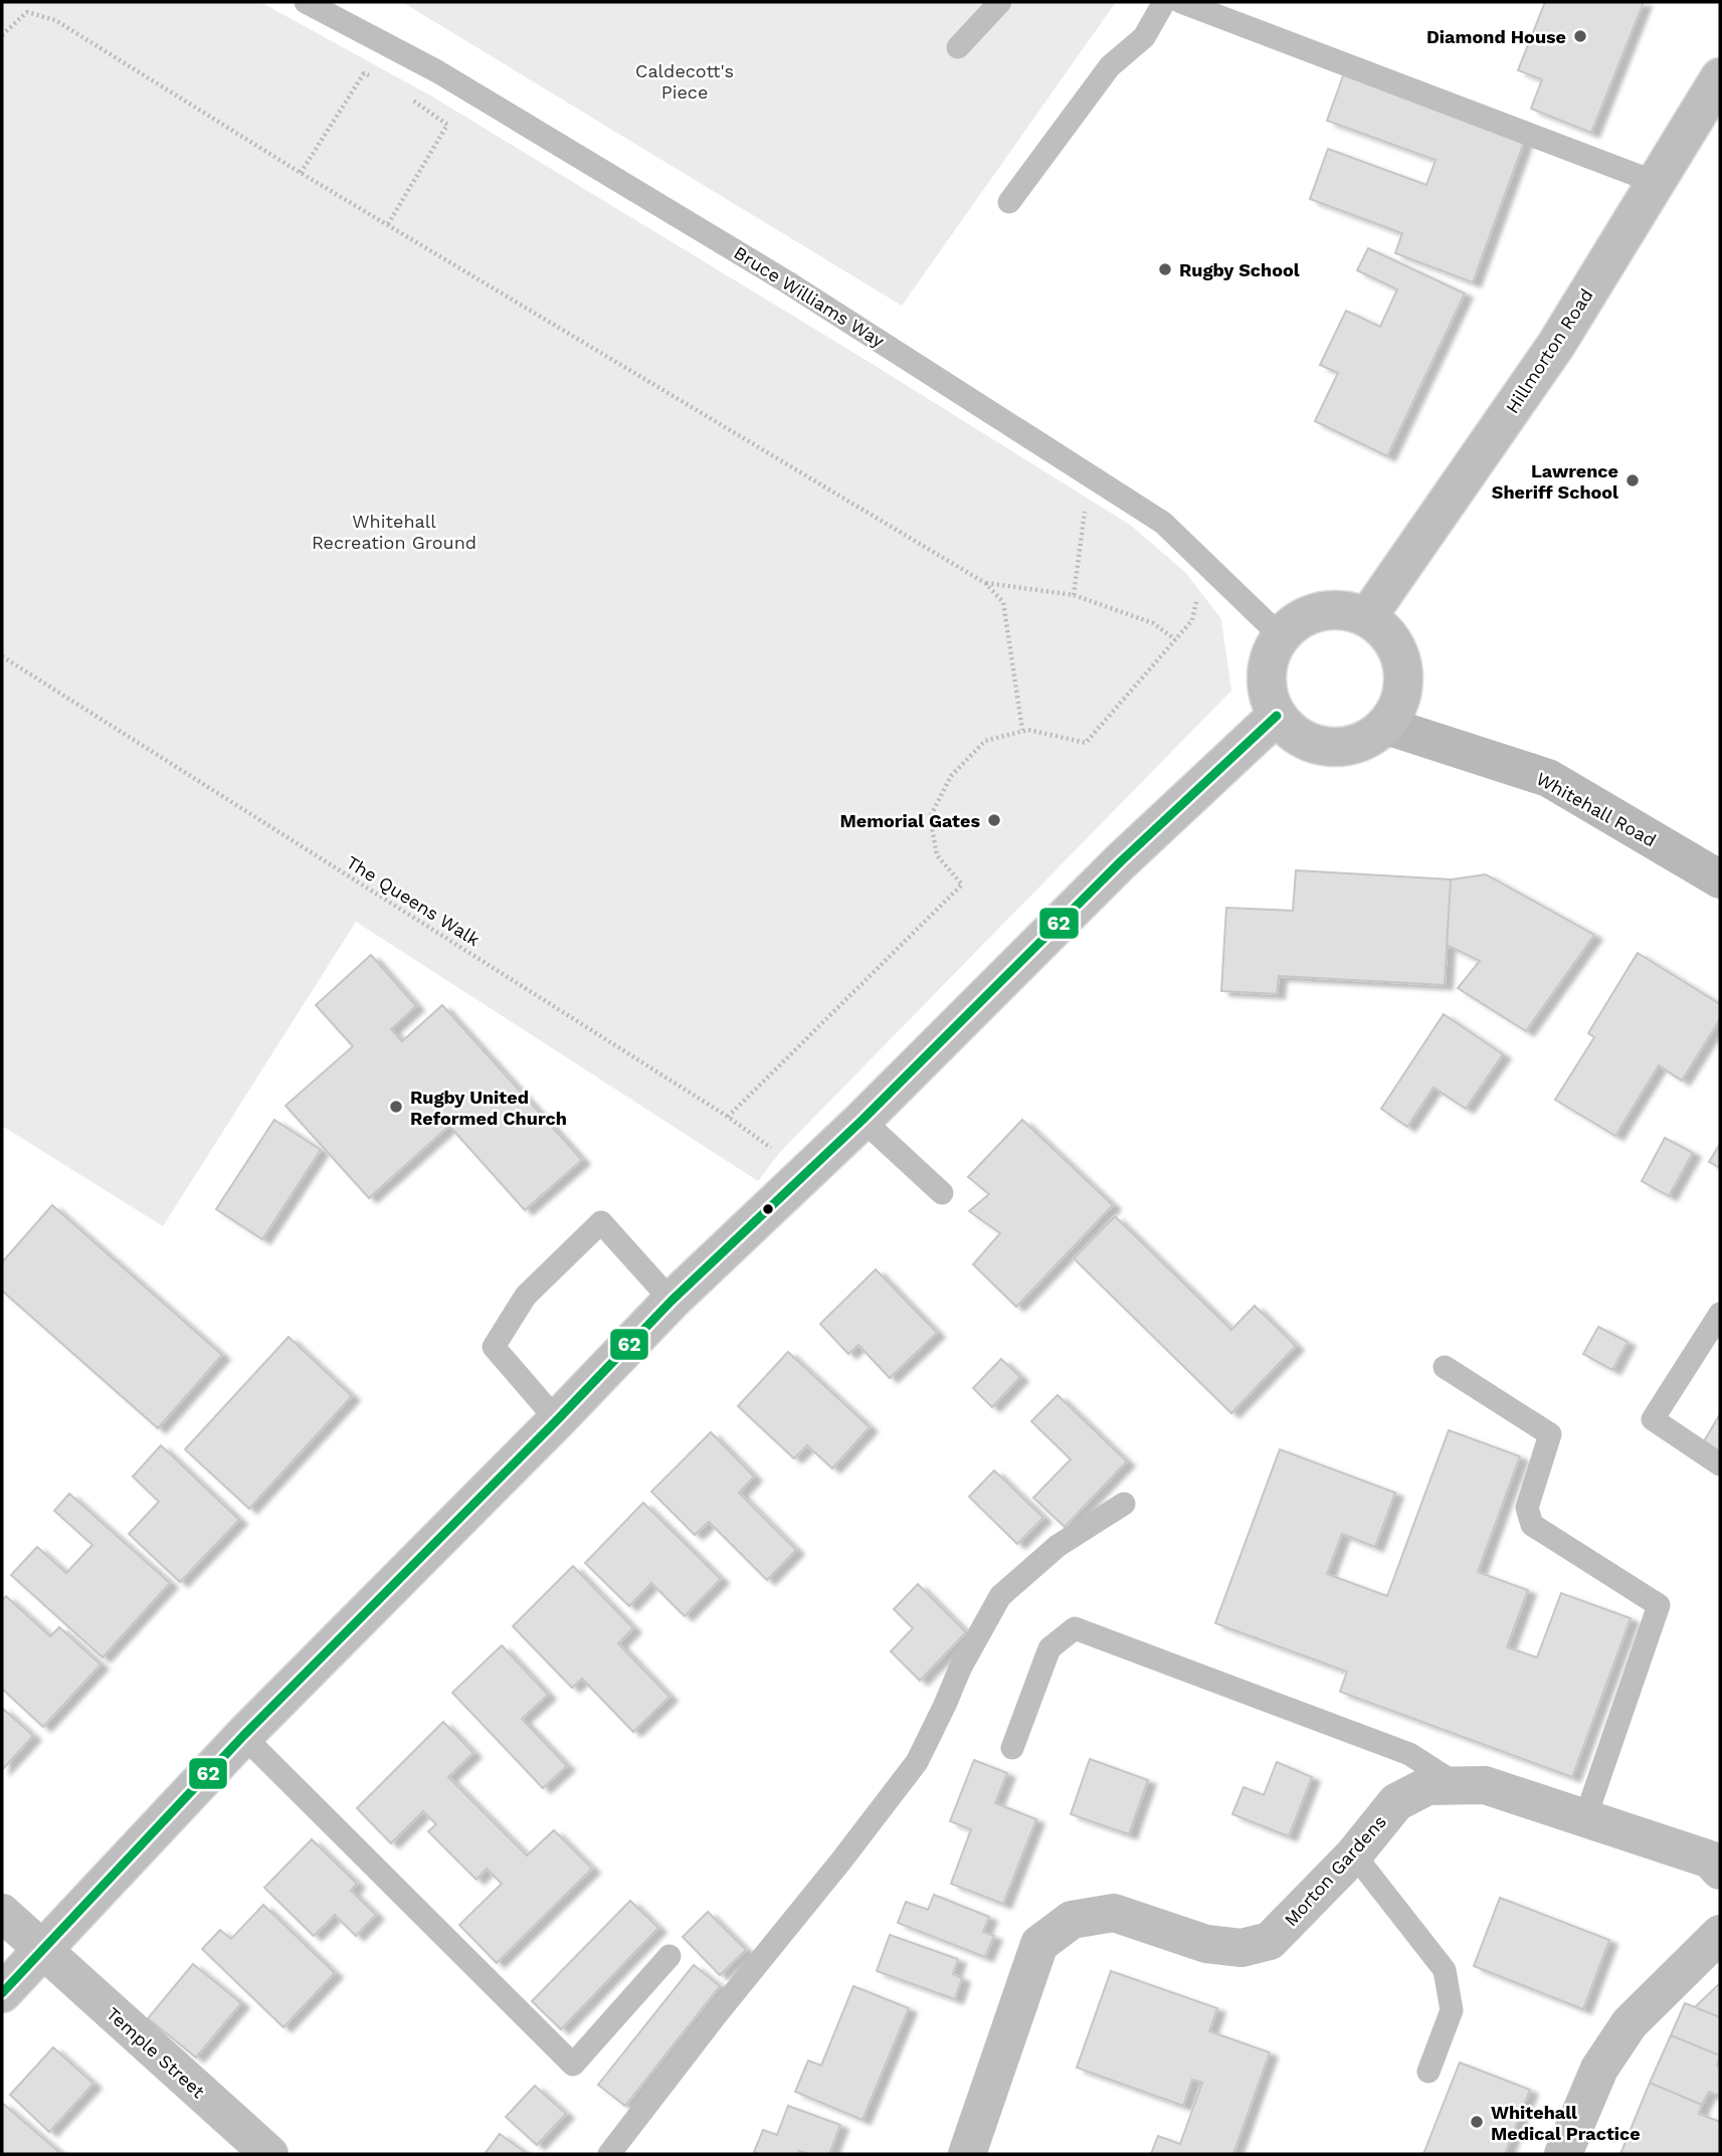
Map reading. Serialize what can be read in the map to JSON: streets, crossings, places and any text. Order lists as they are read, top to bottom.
{
  "streets": {
    "main road": [
      "Hillmorton Road",
      "Whitehall Road",
      "Morton Gardens",
      "Temple Street"
    ],
    "lane": ["Bruce Williams Way"],
    "path": ["The Queens Walk"]
  },
  "crossings": [
    ["Bruce Williams Way", "Hillmorton Road"],
    ["Bruce Williams Way", "Whitehall Road"],
    ["Hillmorton Road", "Whitehall Road"]
  ],
  "parks": ["Caldecott's Piece", "Whitehall Recreation Ground"],
  "places": [
    "Diamond House",
    "Rugby School",
    "Lawrence Sheriff School",
    "Memorial Gates",
    "Rugby United Reformed Church",
    "Whitehall Medical Practice"
  ],
  "lines": ["transit line 62"]
}
